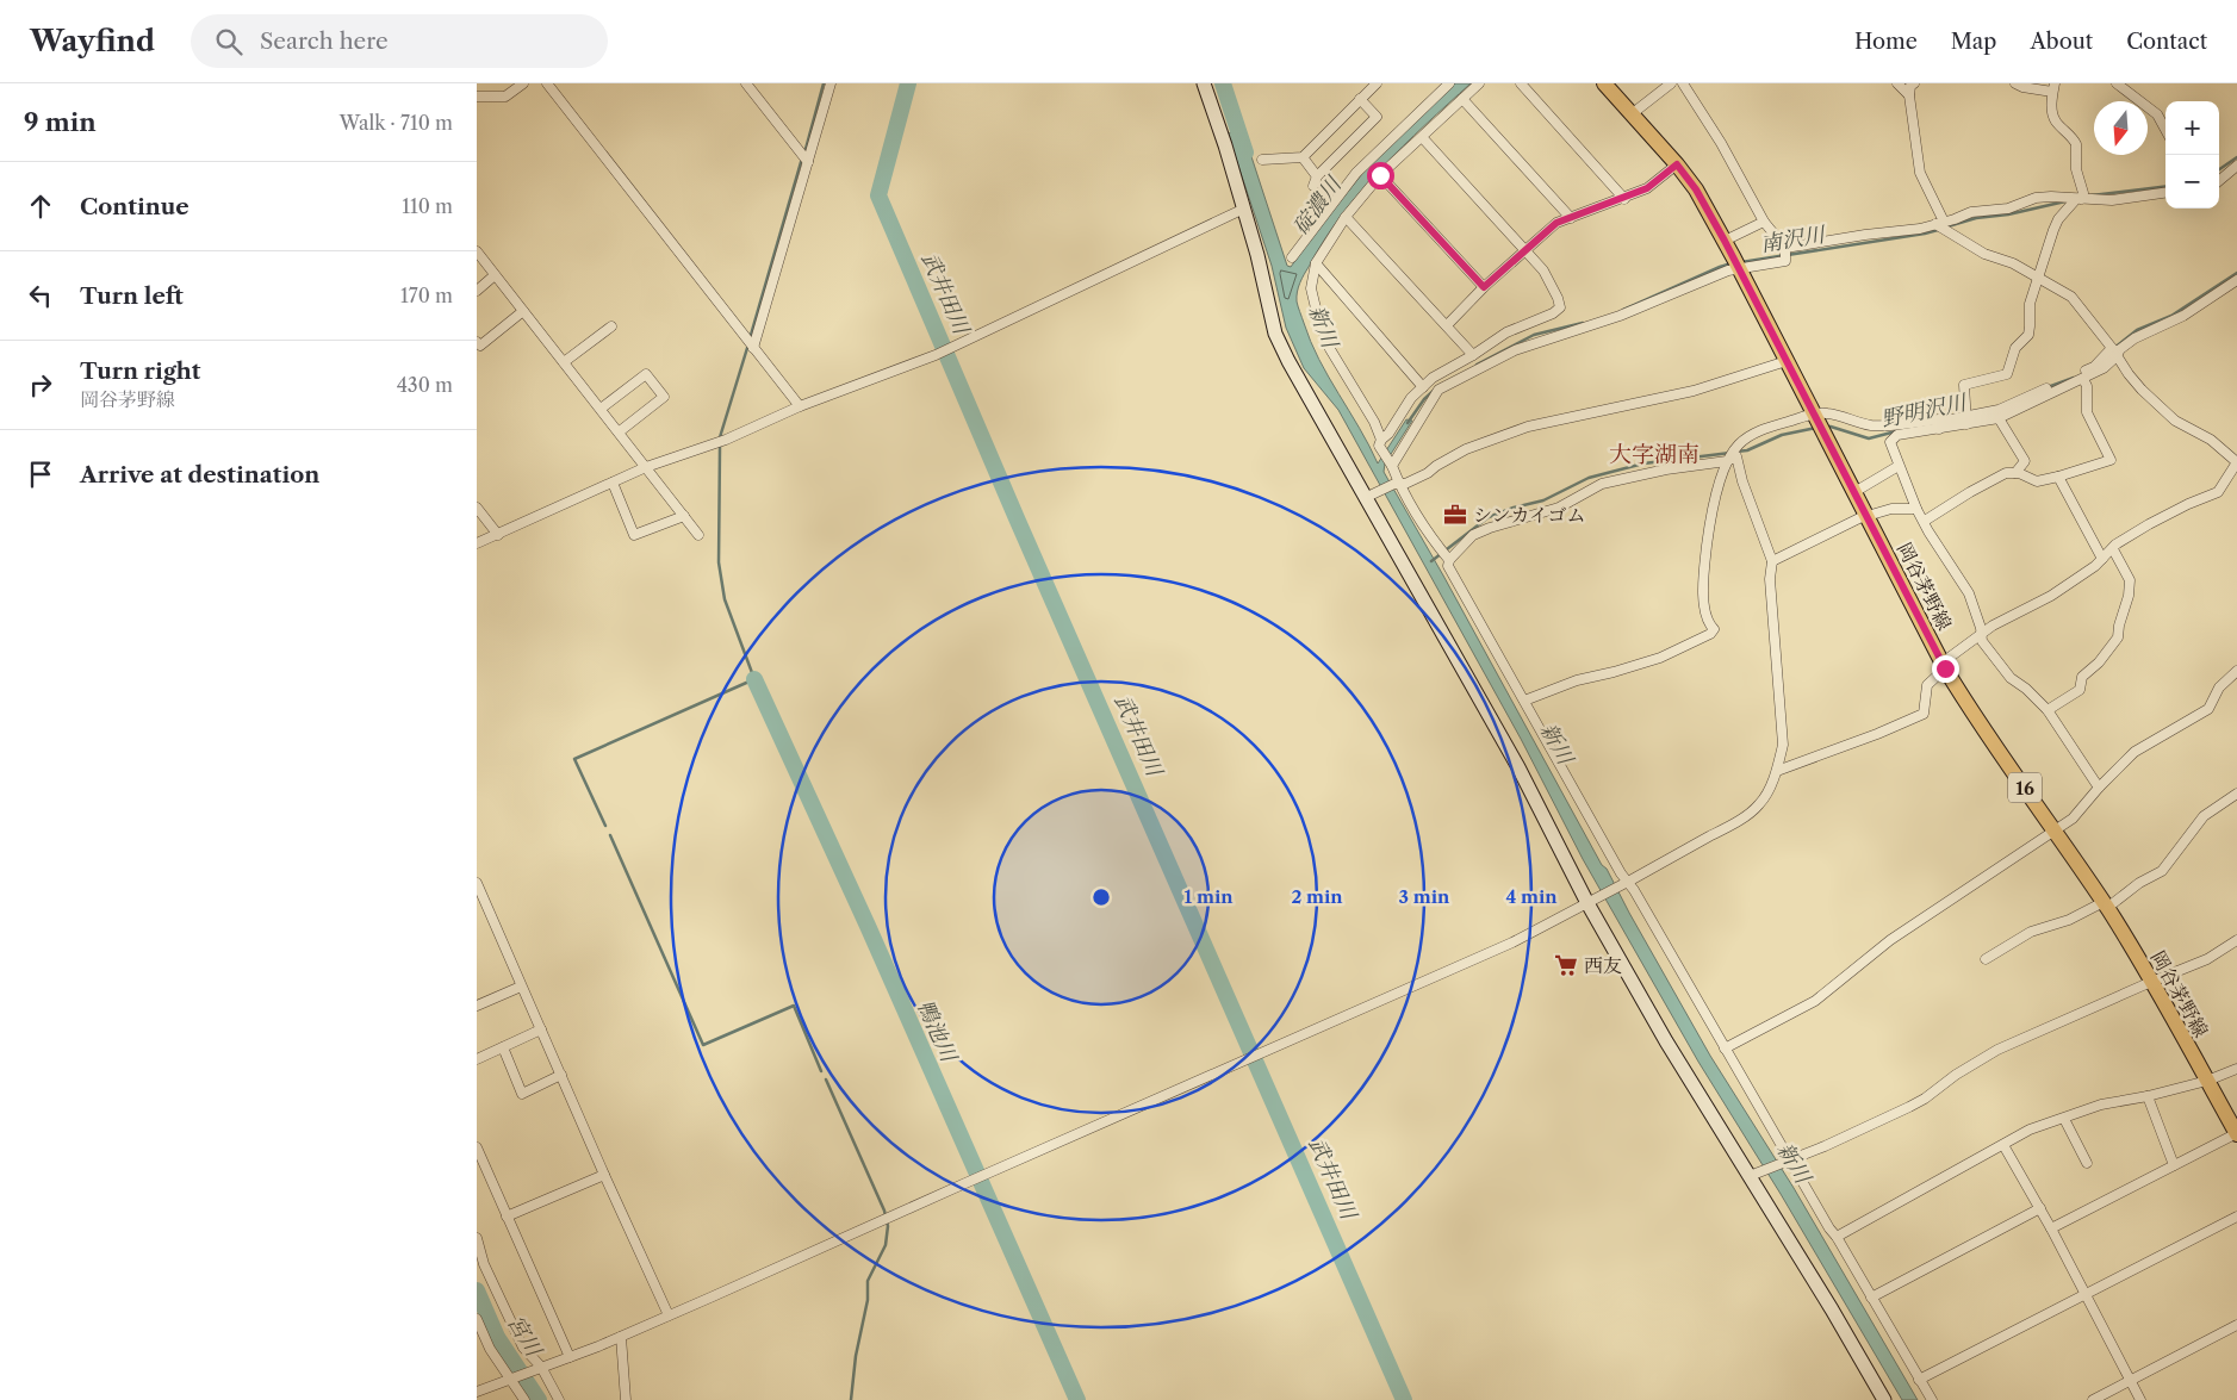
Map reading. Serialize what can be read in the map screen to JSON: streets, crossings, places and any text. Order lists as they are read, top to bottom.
{
  "streets": {
    "main road": ["岡谷茅野線", "16"]
  },
  "districts": ["大字湖南"],
  "water": [
    "碇濃川",
    "南沢川",
    "武井田川",
    "新川",
    "野明沢川",
    "鴨池川",
    "宮川"
  ],
  "places": {
    "office": ["シンカイゴム"],
    "supermarket": ["西友"]
  },
  "north": "bottom",
  "page": {
    "header": "Wayfind",
    "search": "Search here",
    "nav": [
      "Home",
      "Map",
      "About",
      "Contact"
    ],
    "heading": ["9 min", "Walk · 710 m"],
    "map_buttons": ["+", "−"],
    "list": [
      ["Continue", "110 m"],
      ["Turn left", "170 m"],
      ["Turn right", "岡谷茅野線", "430 m"],
      "Arrive at destination"
    ]
  },
  "rings": [
    "1 min",
    "2 min",
    "3 min",
    "4 min"
  ]
}
